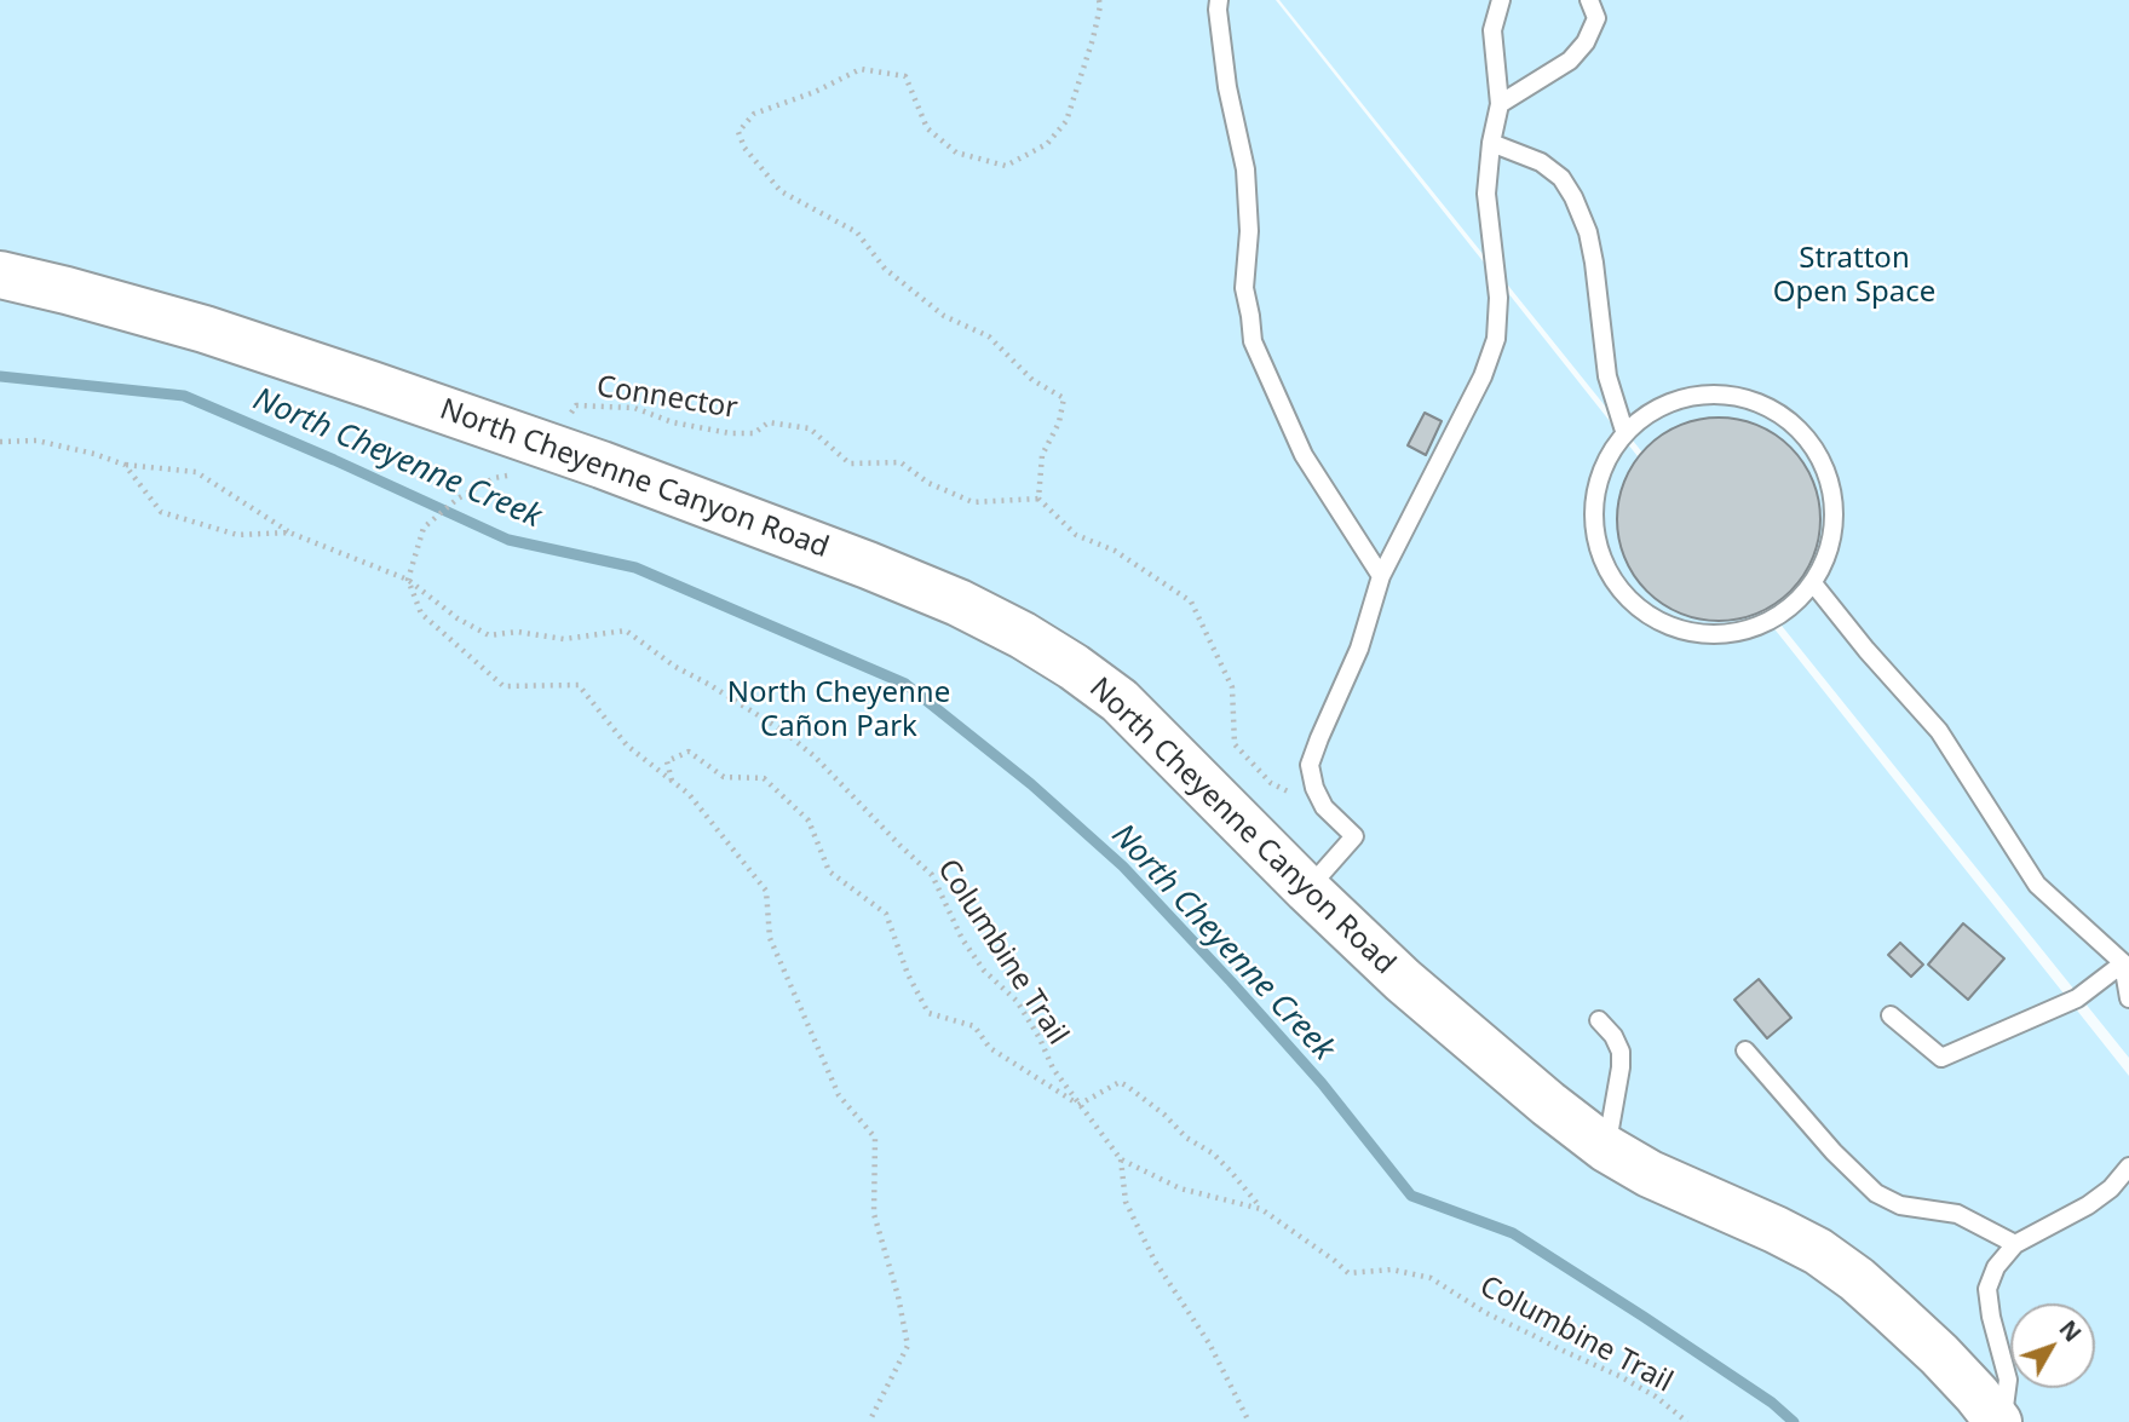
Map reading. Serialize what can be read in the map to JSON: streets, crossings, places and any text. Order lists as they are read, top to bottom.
{
  "streets": {
    "street": ["North Cheyenne Canyon Road"],
    "path": ["Connector", "Columbine Trail"]
  },
  "water": ["North Cheyenne Creek"],
  "parks": ["Stratton Open Space", "North Cheyenne Cañon Park"],
  "north": "top right"
}
